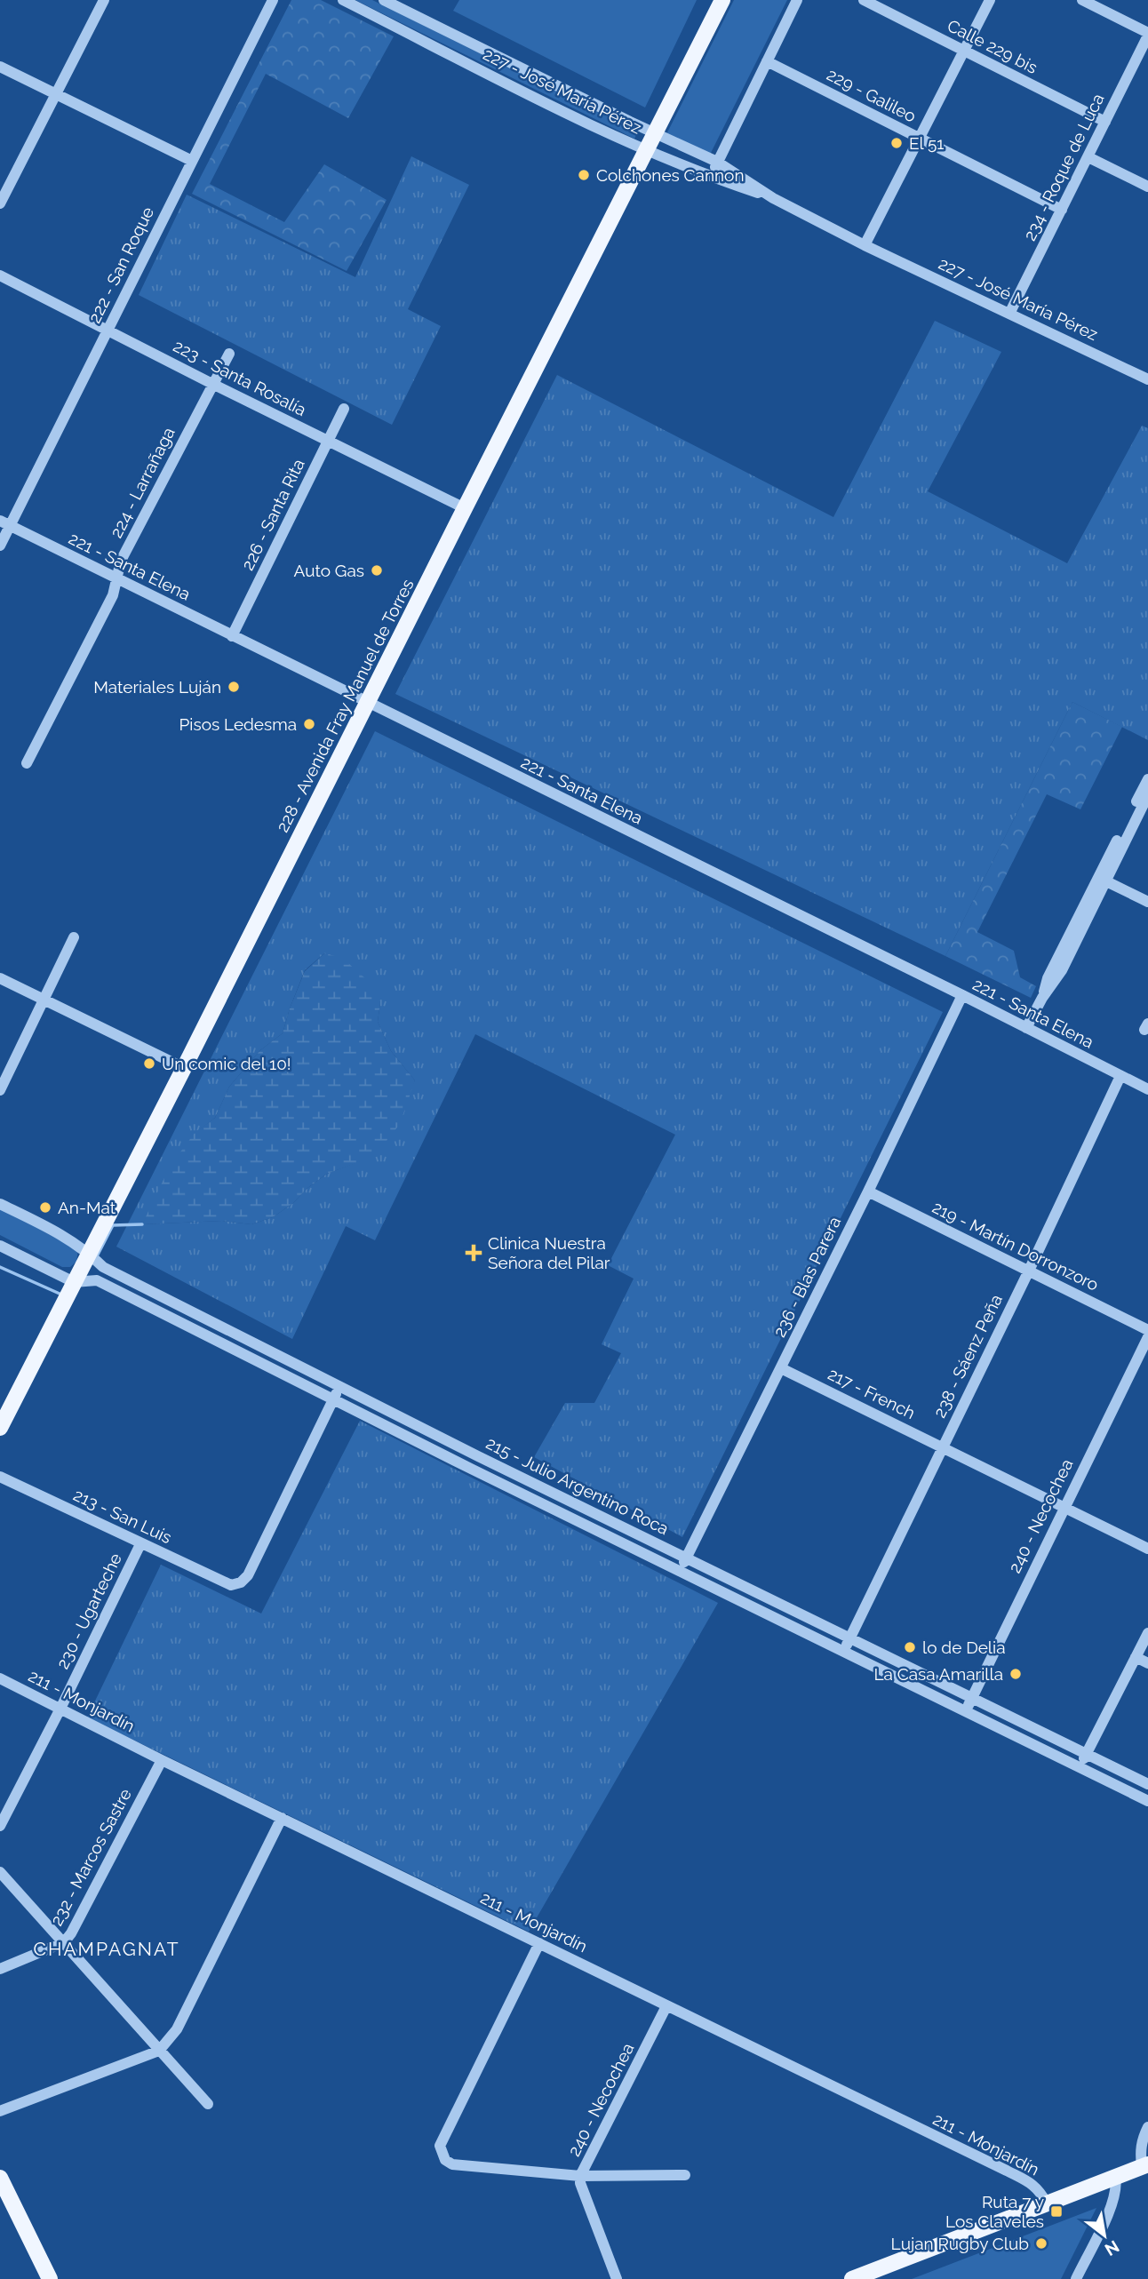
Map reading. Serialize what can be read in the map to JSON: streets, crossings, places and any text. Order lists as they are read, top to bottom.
{
  "streets": {
    "main road": ["228 - Avenida Fray Manuel de Torres"],
    "street": [
      "Calle 229 bis",
      "227 - José María Pérez",
      "229 - Galileo",
      "234 - Roque de Luca",
      "222 - San Roque",
      "223 - Santa Rosalía",
      "224 - Larrañaga",
      "226 - Santa Rita",
      "221 - Santa Elena",
      "219 - Martín Dorronzoro",
      "236 - Blas Parera",
      "238 - Sáenz Peña",
      "217 - French",
      "215 - Julio Argentino Roca",
      "213 - San Luis",
      "240 - Necochea",
      "230 - Ugarteche",
      "211 - Monjardín",
      "232 - Marcos Sastre"
    ]
  },
  "crossings": [
    ["Calle 229 bis", "234 - Roque de Luca"],
    ["227 - José María Pérez", "234 - Roque de Luca"],
    ["227 - José María Pérez", "228 - Avenida Fray Manuel de Torres"],
    ["229 - Galileo", "234 - Roque de Luca"],
    ["222 - San Roque", "223 - Santa Rosalía"],
    ["222 - San Roque", "221 - Santa Elena"],
    ["223 - Santa Rosalía", "224 - Larrañaga"],
    ["223 - Santa Rosalía", "226 - Santa Rita"],
    ["223 - Santa Rosalía", "228 - Avenida Fray Manuel de Torres"],
    ["224 - Larrañaga", "221 - Santa Elena"],
    ["226 - Santa Rita", "221 - Santa Elena"],
    ["221 - Santa Elena", "228 - Avenida Fray Manuel de Torres"],
    ["221 - Santa Elena", "236 - Blas Parera"],
    ["221 - Santa Elena", "238 - Sáenz Peña"],
    ["228 - Avenida Fray Manuel de Torres", "215 - Julio Argentino Roca"],
    ["219 - Martín Dorronzoro", "236 - Blas Parera"],
    ["219 - Martín Dorronzoro", "238 - Sáenz Peña"],
    ["236 - Blas Parera", "217 - French"],
    ["236 - Blas Parera", "215 - Julio Argentino Roca"],
    ["238 - Sáenz Peña", "217 - French"],
    ["238 - Sáenz Peña", "215 - Julio Argentino Roca"],
    ["217 - French", "240 - Necochea"],
    ["215 - Julio Argentino Roca", "213 - San Luis"],
    ["215 - Julio Argentino Roca", "240 - Necochea"],
    ["213 - San Luis", "230 - Ugarteche"],
    ["240 - Necochea", "211 - Monjardín"],
    ["230 - Ugarteche", "211 - Monjardín"],
    ["211 - Monjardín", "232 - Marcos Sastre"]
  ],
  "districts": ["CHAMPAGNAT"],
  "places": {
    "other": [
      "El 51",
      "Colchones Cannon",
      "Auto Gas",
      "Materiales Luján",
      "Pisos Ledesma",
      "Un comic del 10!",
      "An-Mat",
      "lo de Delia",
      "La Casa Amarilla",
      "Lujan Rugby Club"
    ],
    "health": ["Clinica Nuestra Señora del Pilar"],
    "transit": ["Ruta 7 y Los Claveles"]
  },
  "north": "bottom right"
}
